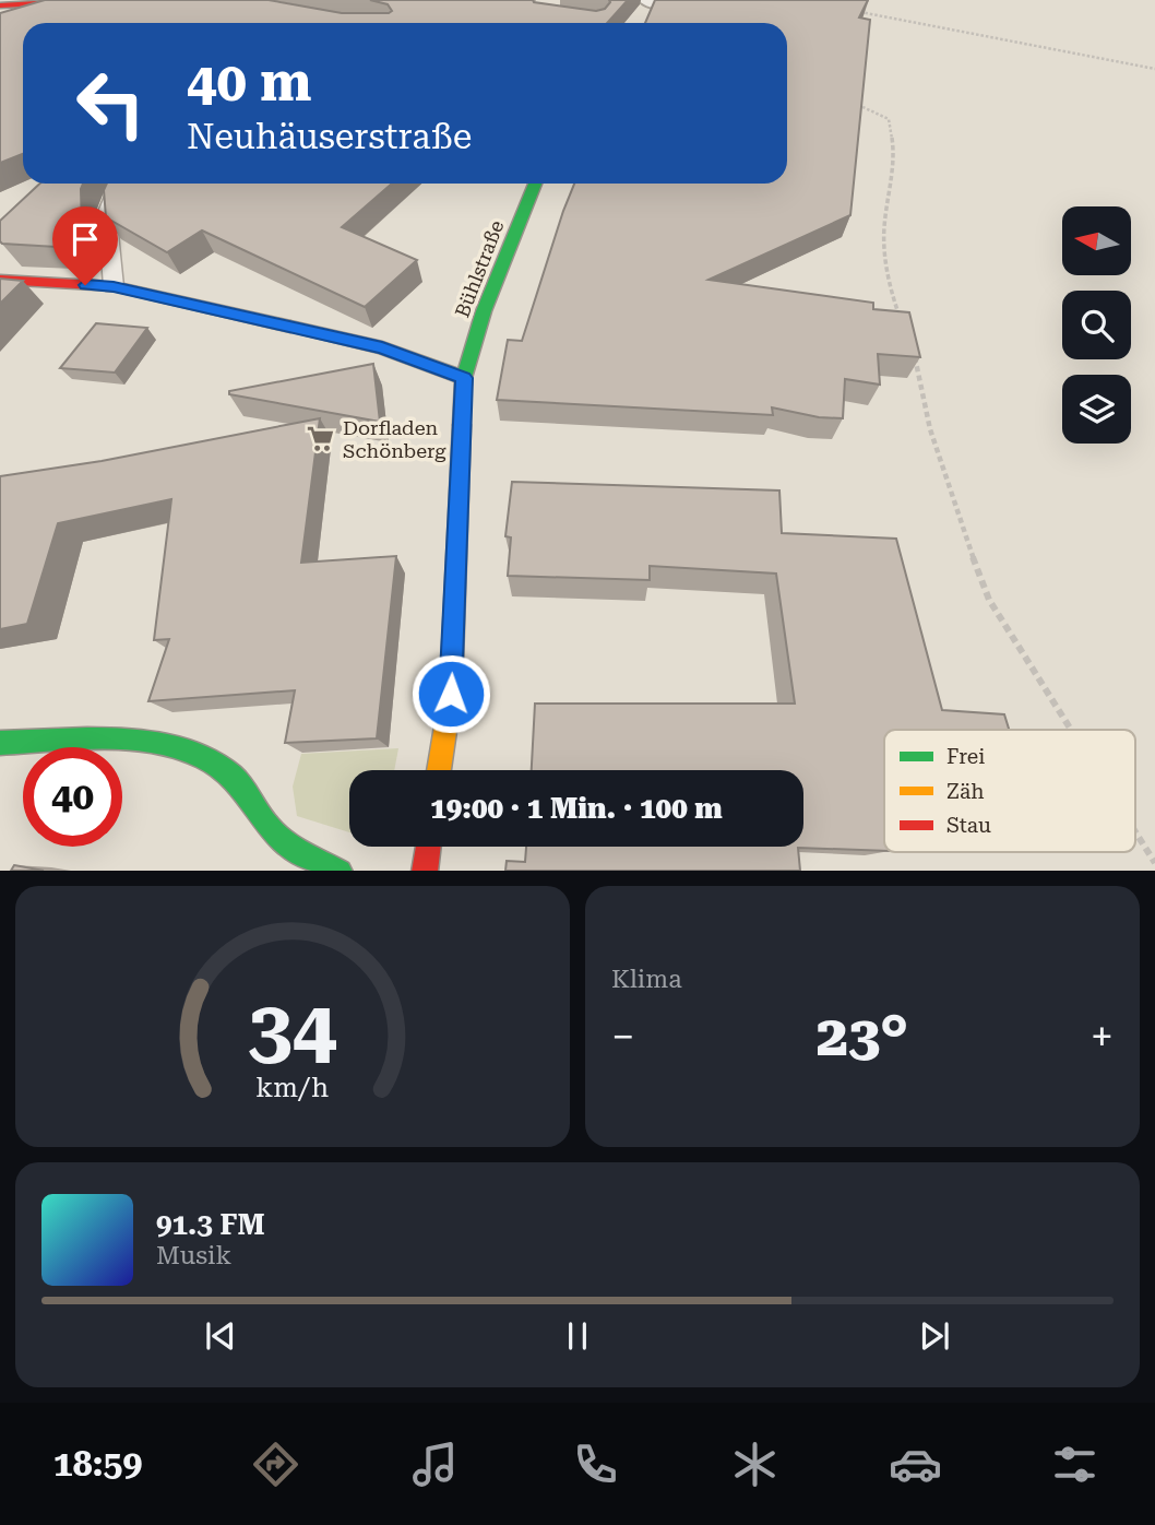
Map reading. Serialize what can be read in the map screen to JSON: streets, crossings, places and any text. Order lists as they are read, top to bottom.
{
  "streets": {
    "street": ["Bühlstraße"]
  },
  "places": {
    "supermarket": ["Dorfladen Schönberg"]
  },
  "legend": ["Frei", "Zäh", "Stau"],
  "north": "left",
  "page": {
    "turn": ["40 m", "Neuhäuserstraße"],
    "limit": "40",
    "trip": "19:00 · 1 Min. · 100 m",
    "tile": "Klima",
    "heat": ["−", "23°", "+"],
    "song": ["91.3 FM", "Musik"],
    "tabs": "18:59",
    "gauge": ["34", "km/h"]
  }
}
